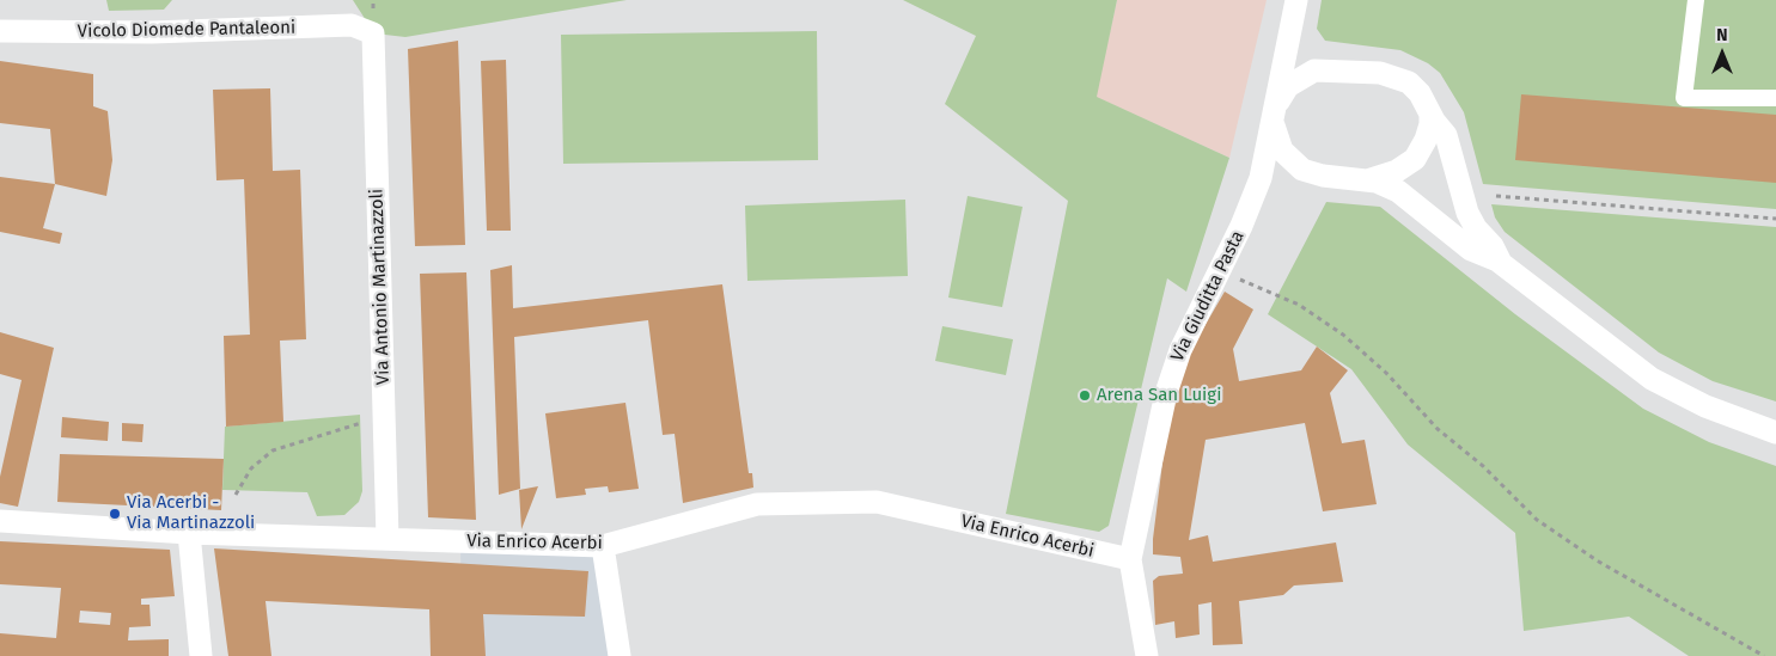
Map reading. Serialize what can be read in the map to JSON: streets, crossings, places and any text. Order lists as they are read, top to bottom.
{
  "streets": {
    "street": [
      "Vicolo Diomede Pantaleoni",
      "Via Antonio Martinazzoli",
      "Via Giuditta Pasta",
      "Via Enrico Acerbi"
    ]
  },
  "crossings": [
    ["Vicolo Diomede Pantaleoni", "Via Antonio Martinazzoli"],
    ["Via Antonio Martinazzoli", "Via Enrico Acerbi"],
    ["Via Giuditta Pasta", "Via Enrico Acerbi"]
  ],
  "places": ["Arena San Luigi", "Via Acerbi - Via Martinazzoli"],
  "north": "top"
}
